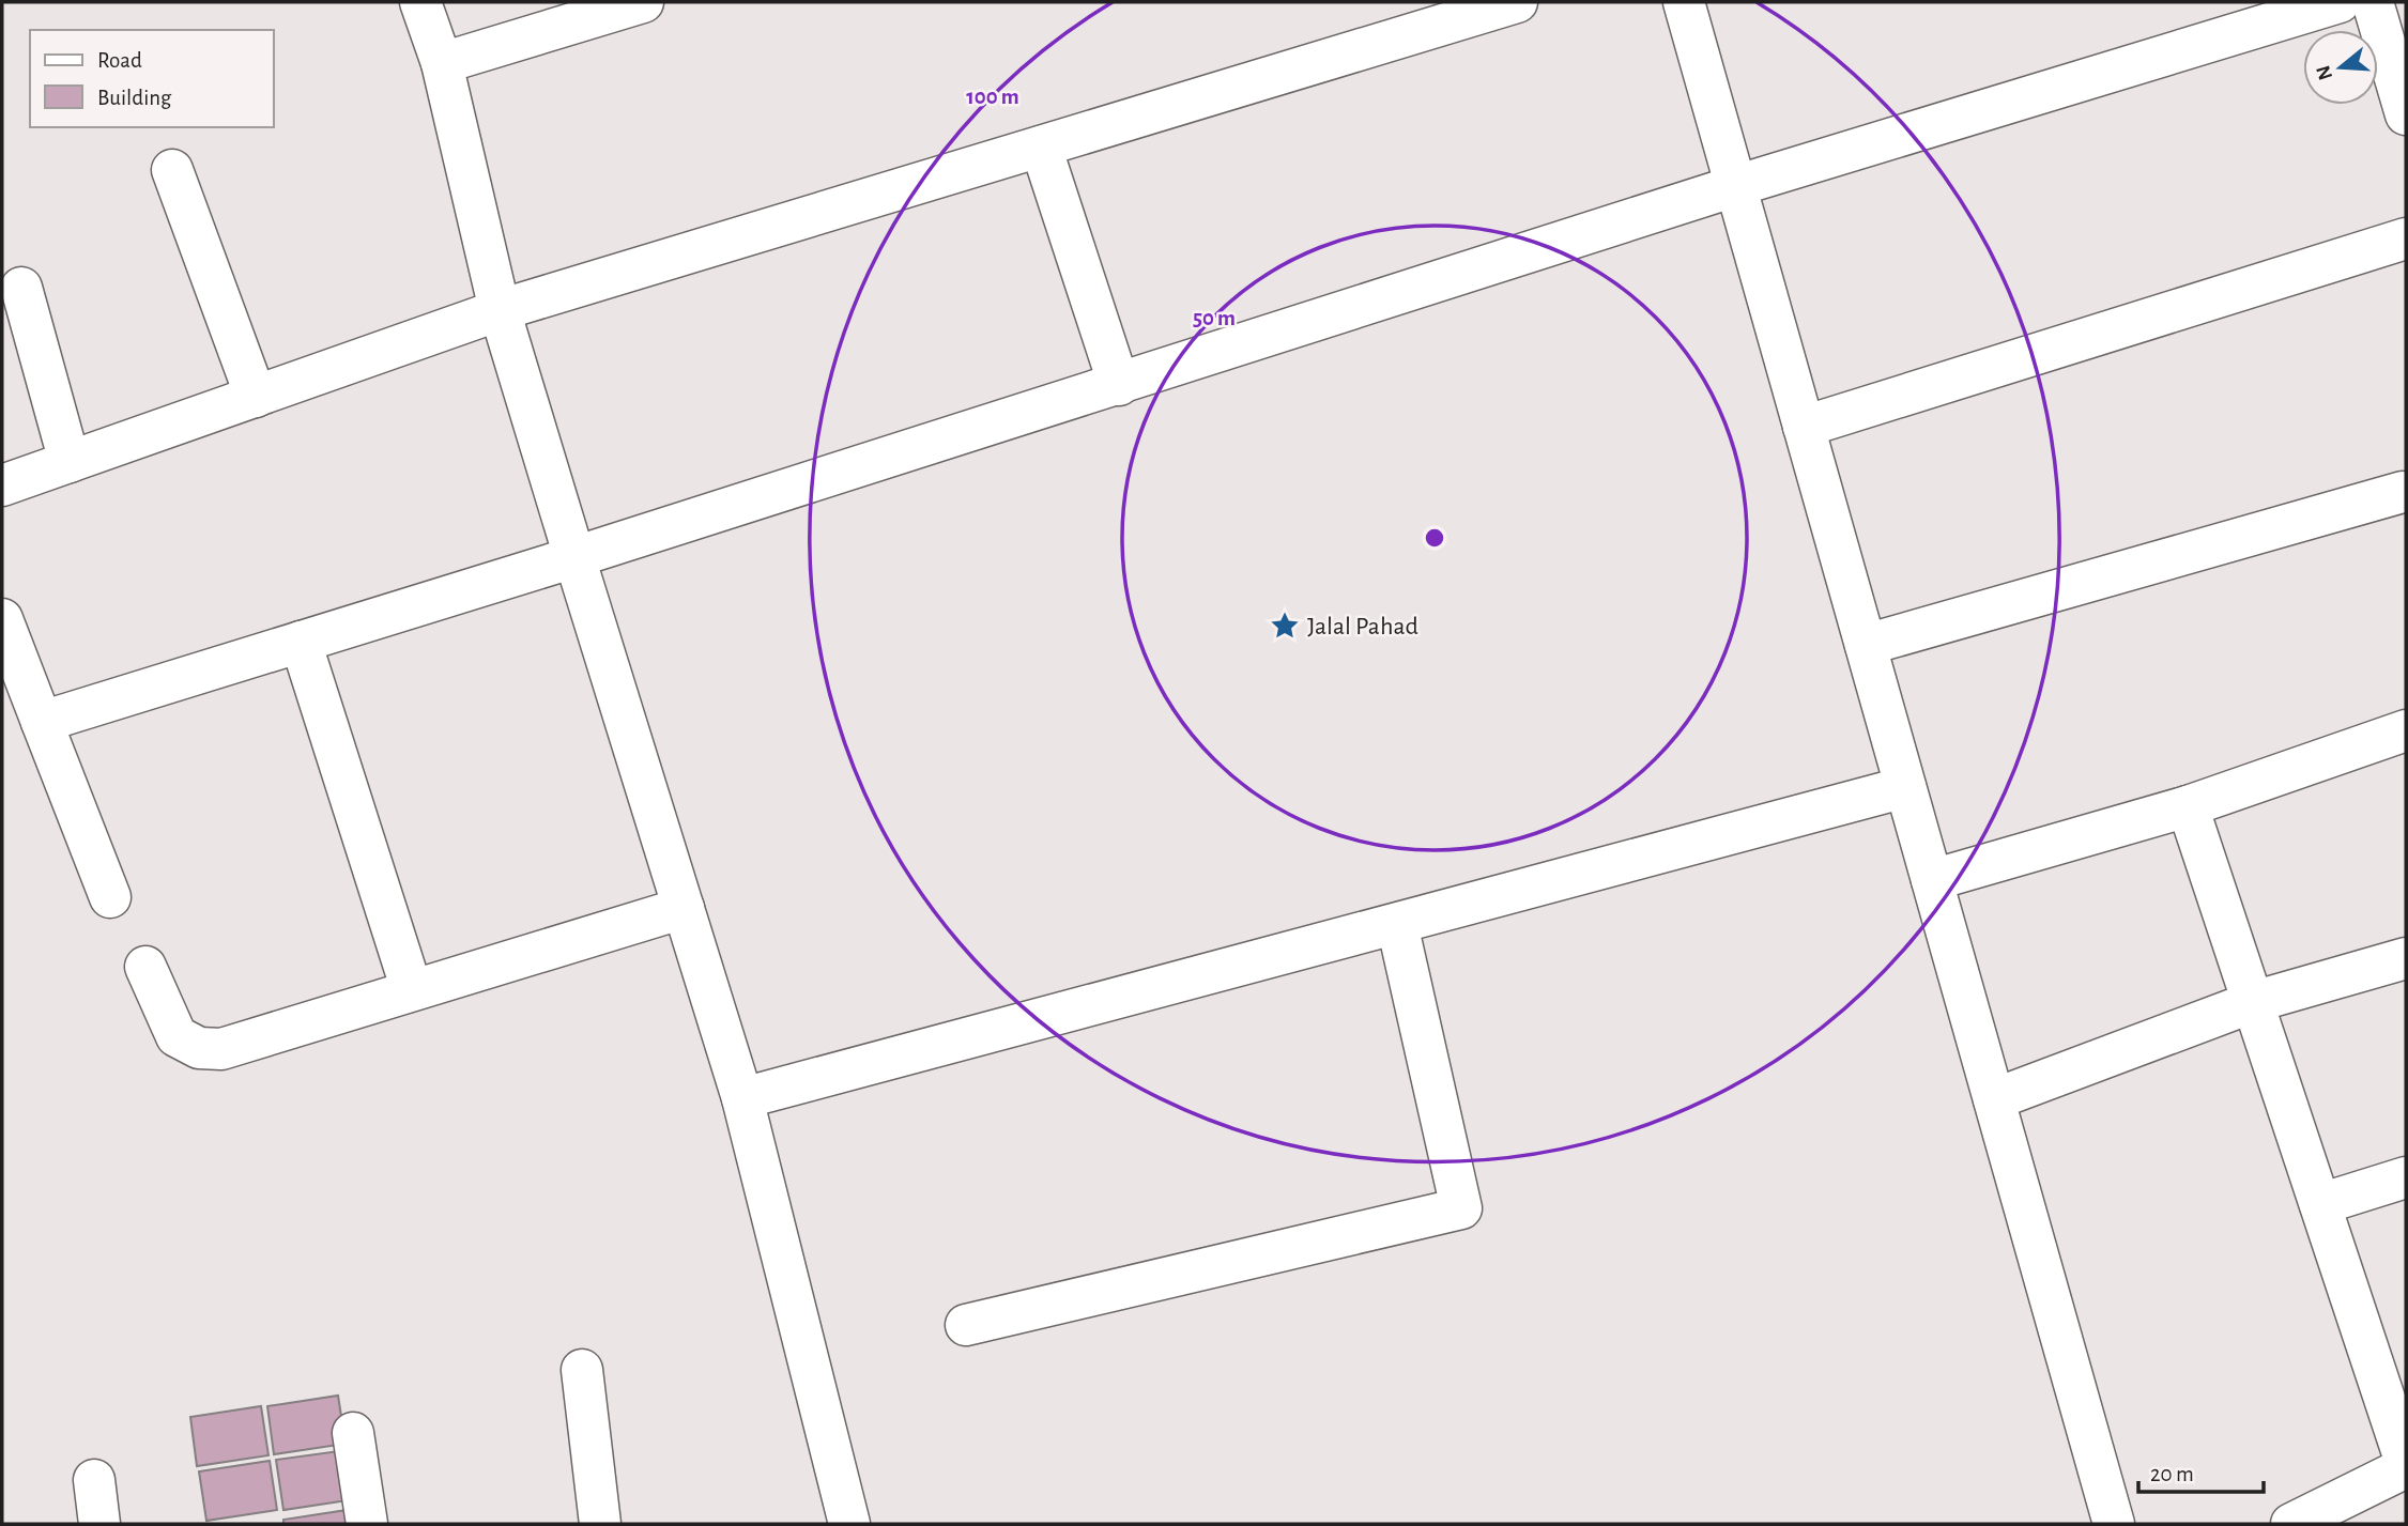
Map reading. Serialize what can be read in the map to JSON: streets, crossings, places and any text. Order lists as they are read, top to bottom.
{
  "places": {
    "place": ["Jalal Pahad"]
  },
  "legend": ["Road", "Building"],
  "scale_bar": "20 m",
  "north": "left",
  "rings": ["100 m", "50 m"]
}
